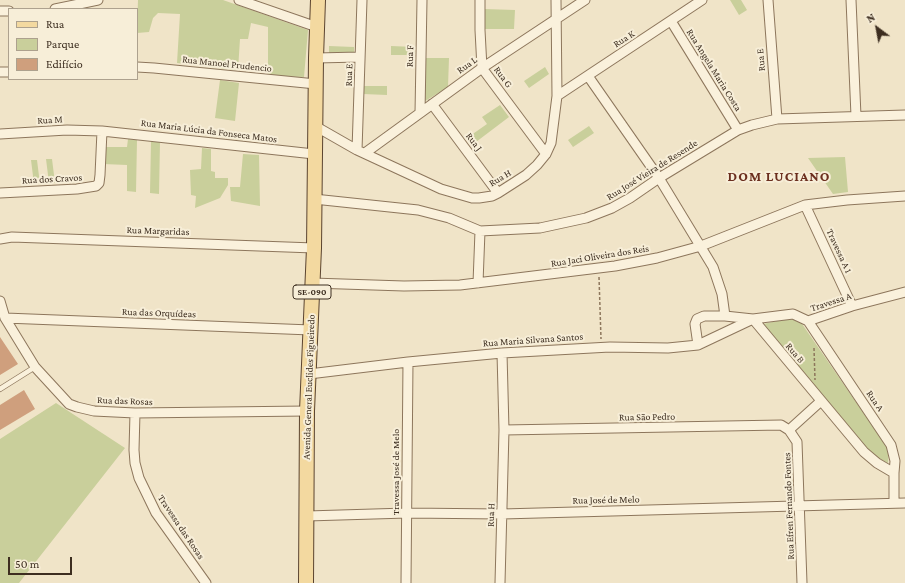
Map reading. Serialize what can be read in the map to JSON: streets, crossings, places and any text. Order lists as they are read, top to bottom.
{
  "streets": {
    "main road": ["SE-090", "Avenida General Euclides Figueiredo"],
    "street": [
      "Rua K",
      "Rua F",
      "Rua E",
      "Rua Manoel Prudencio",
      "Rua L",
      "Rua Angela Maria Costa",
      "Rua G",
      "Rua M",
      "Rua Maria Lúcia da Fonseca Matos",
      "Rua J",
      "Rua José Vieira de Resende",
      "Rua H",
      "Rua dos Cravos",
      "Rua Margaridas",
      "Travessa A 1",
      "Rua Jaci Oliveira dos Reis",
      "Travessa A",
      "Rua das Orquídeas",
      "Rua Maria Silvana Santos",
      "Rua B",
      "Rua das Rosas",
      "Rua A",
      "Rua São Pedro",
      "Travessa José de Melo",
      "Rua José de Melo",
      "Rua Efren Fernando Fontes",
      "Travessa das Rosas"
    ]
  },
  "crossings": [
    ["Rua K", "Rua Angela Maria Costa"],
    ["Rua K", "Rua H"],
    ["Rua F", "Rua L"],
    ["Rua E", "Rua L"],
    ["Rua E", "Rua José Vieira de Resende"],
    ["Rua E", "Rua H"],
    ["Rua Manoel Prudencio", "Avenida General Euclides Figueiredo"],
    ["Rua L", "Rua G"],
    ["Rua L", "Rua J"],
    ["Rua L", "Rua H"],
    ["Rua Angela Maria Costa", "Rua José Vieira de Resende"],
    ["Rua G", "Rua H"],
    ["Rua M", "Rua Maria Lúcia da Fonseca Matos"],
    ["Rua M", "Rua dos Cravos"],
    ["Rua Maria Lúcia da Fonseca Matos", "Rua dos Cravos"],
    ["Rua Maria Lúcia da Fonseca Matos", "Avenida General Euclides Figueiredo"],
    ["Rua J", "Rua H"],
    ["Rua José Vieira de Resende", "Avenida General Euclides Figueiredo"],
    ["Rua H", "Rua Maria Silvana Santos"],
    ["Rua H", "Avenida General Euclides Figueiredo"],
    ["Rua H", "Rua São Pedro"],
    ["Rua H", "Rua José de Melo"],
    ["Rua Margaridas", "Avenida General Euclides Figueiredo"],
    ["Travessa A 1", "Rua Jaci Oliveira dos Reis"],
    ["Travessa A 1", "Travessa A"],
    ["Rua Jaci Oliveira dos Reis", "Avenida General Euclides Figueiredo"],
    ["Travessa A", "Rua Maria Silvana Santos"],
    ["Travessa A", "Rua B"],
    ["Travessa A", "Rua A"],
    ["Rua das Orquídeas", "Avenida General Euclides Figueiredo"],
    ["Rua das Orquídeas", "Rua das Rosas"],
    ["Rua Maria Silvana Santos", "Rua B"],
    ["Rua Maria Silvana Santos", "Avenida General Euclides Figueiredo"],
    ["Rua Maria Silvana Santos", "Travessa José de Melo"],
    ["Rua B", "Rua A"],
    ["Avenida General Euclides Figueiredo", "Rua das Rosas"],
    ["Avenida General Euclides Figueiredo", "Rua José de Melo"],
    ["Rua das Rosas", "Travessa das Rosas"],
    ["Rua A", "Rua José de Melo"],
    ["Rua São Pedro", "Rua Efren Fernando Fontes"],
    ["Travessa José de Melo", "Rua José de Melo"],
    ["Rua José de Melo", "Rua Efren Fernando Fontes"]
  ],
  "districts": ["DOM LUCIANO"],
  "legend": ["Rua", "Parque", "Edifício"],
  "scale_bar": "50 m",
  "north": "top left"
}
